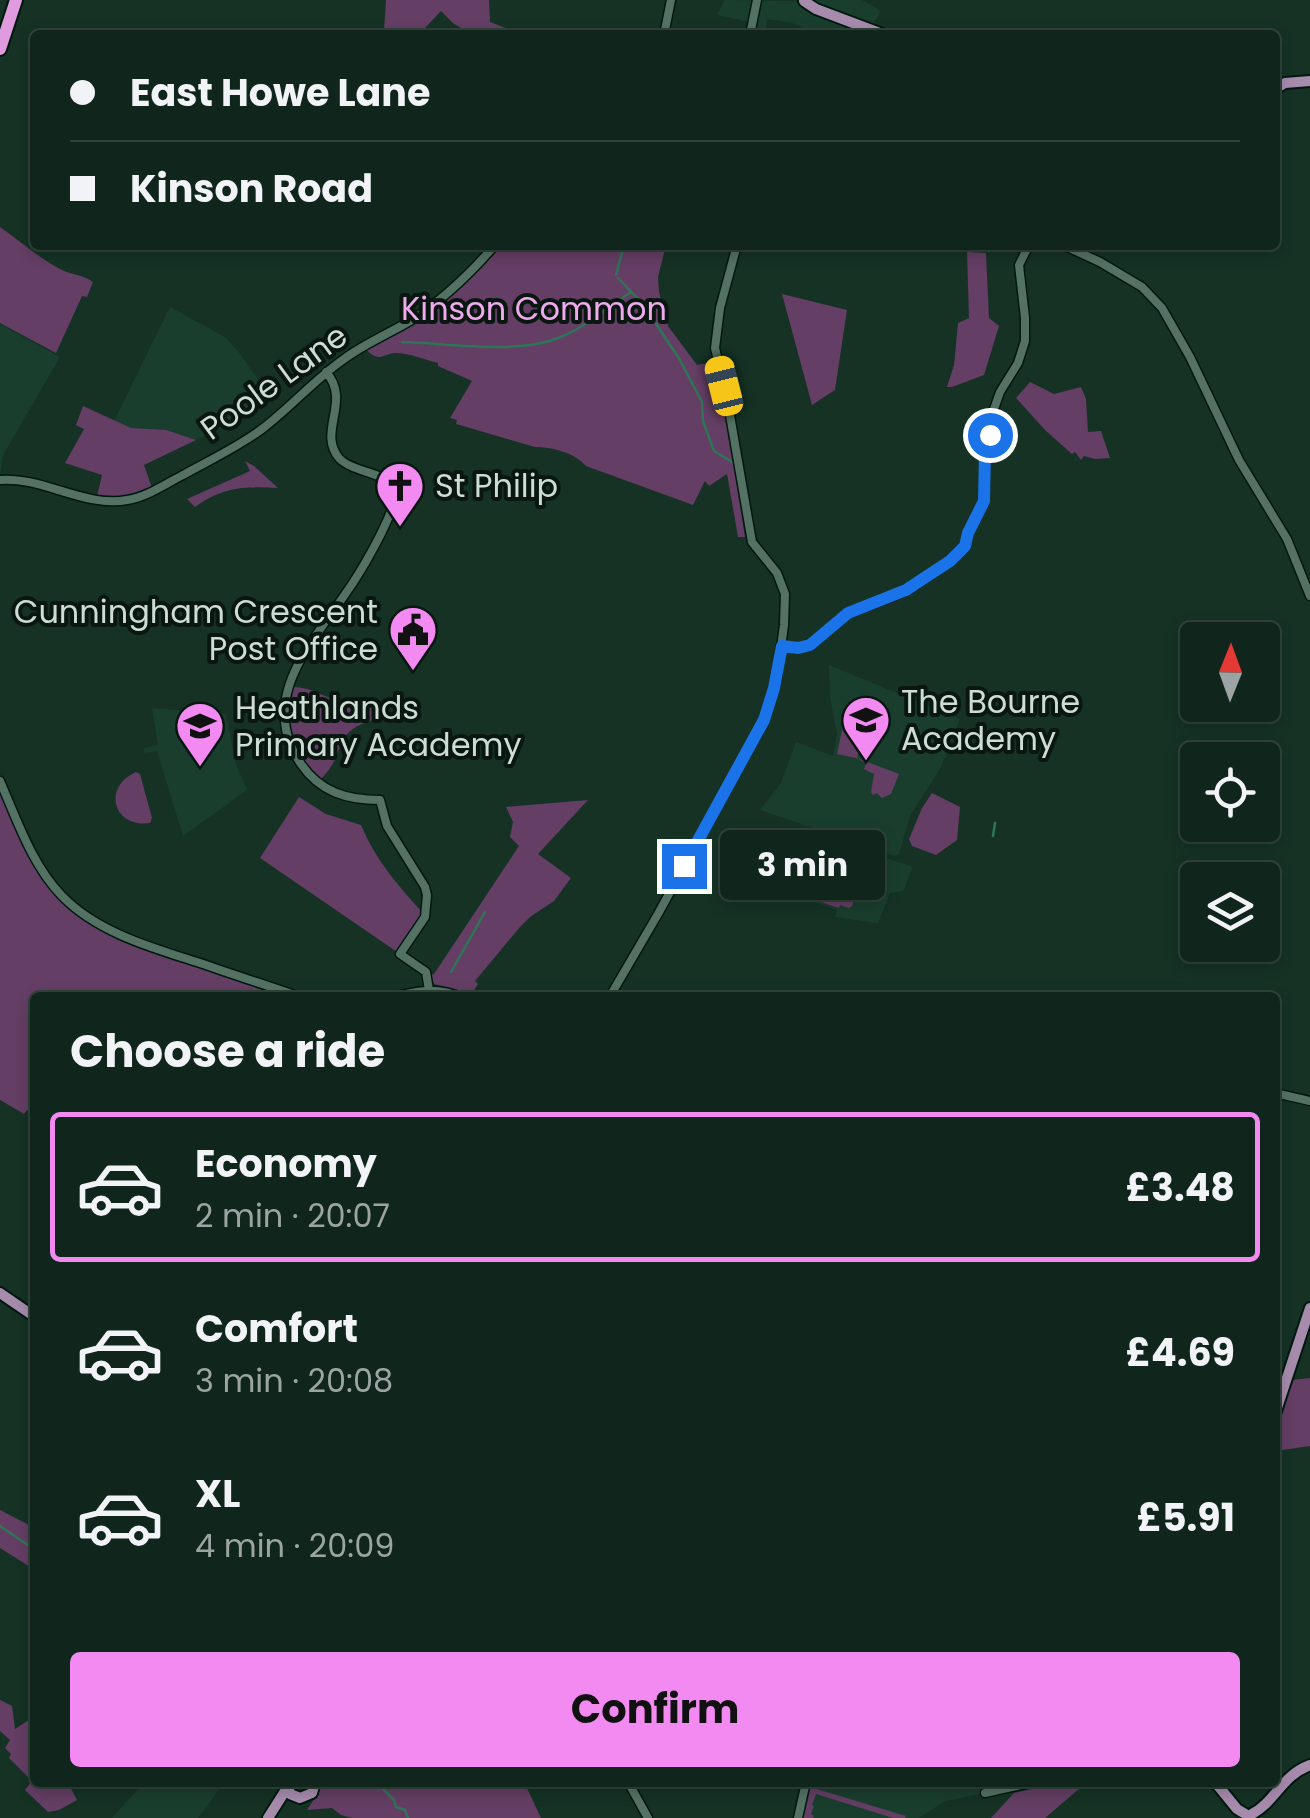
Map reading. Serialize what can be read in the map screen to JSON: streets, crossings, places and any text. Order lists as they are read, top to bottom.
{
  "streets": {
    "street": ["Poole Lane"]
  },
  "parks": ["Kinson Common"],
  "places": {
    "church": ["St Philip"],
    "public building": ["Cunningham Crescent Post Office"],
    "school or university": ["The Bourne Academy", "Heathlands Primary Academy"]
  },
  "north": "top",
  "page": {
    "banner": ["East Howe Lane", "Kinson Road"],
    "bubble": "3 min",
    "heading": "Choose a ride",
    "list": [
      {
        "name": "Economy",
        "note": "2 min · 20:07",
        "value": "£3.48"
      },
      {
        "name": "Comfort",
        "note": "3 min · 20:08",
        "value": "£4.69"
      },
      {
        "name": "XL",
        "note": "4 min · 20:09",
        "value": "£5.91"
      }
    ],
    "buttons": "Confirm"
  }
}
